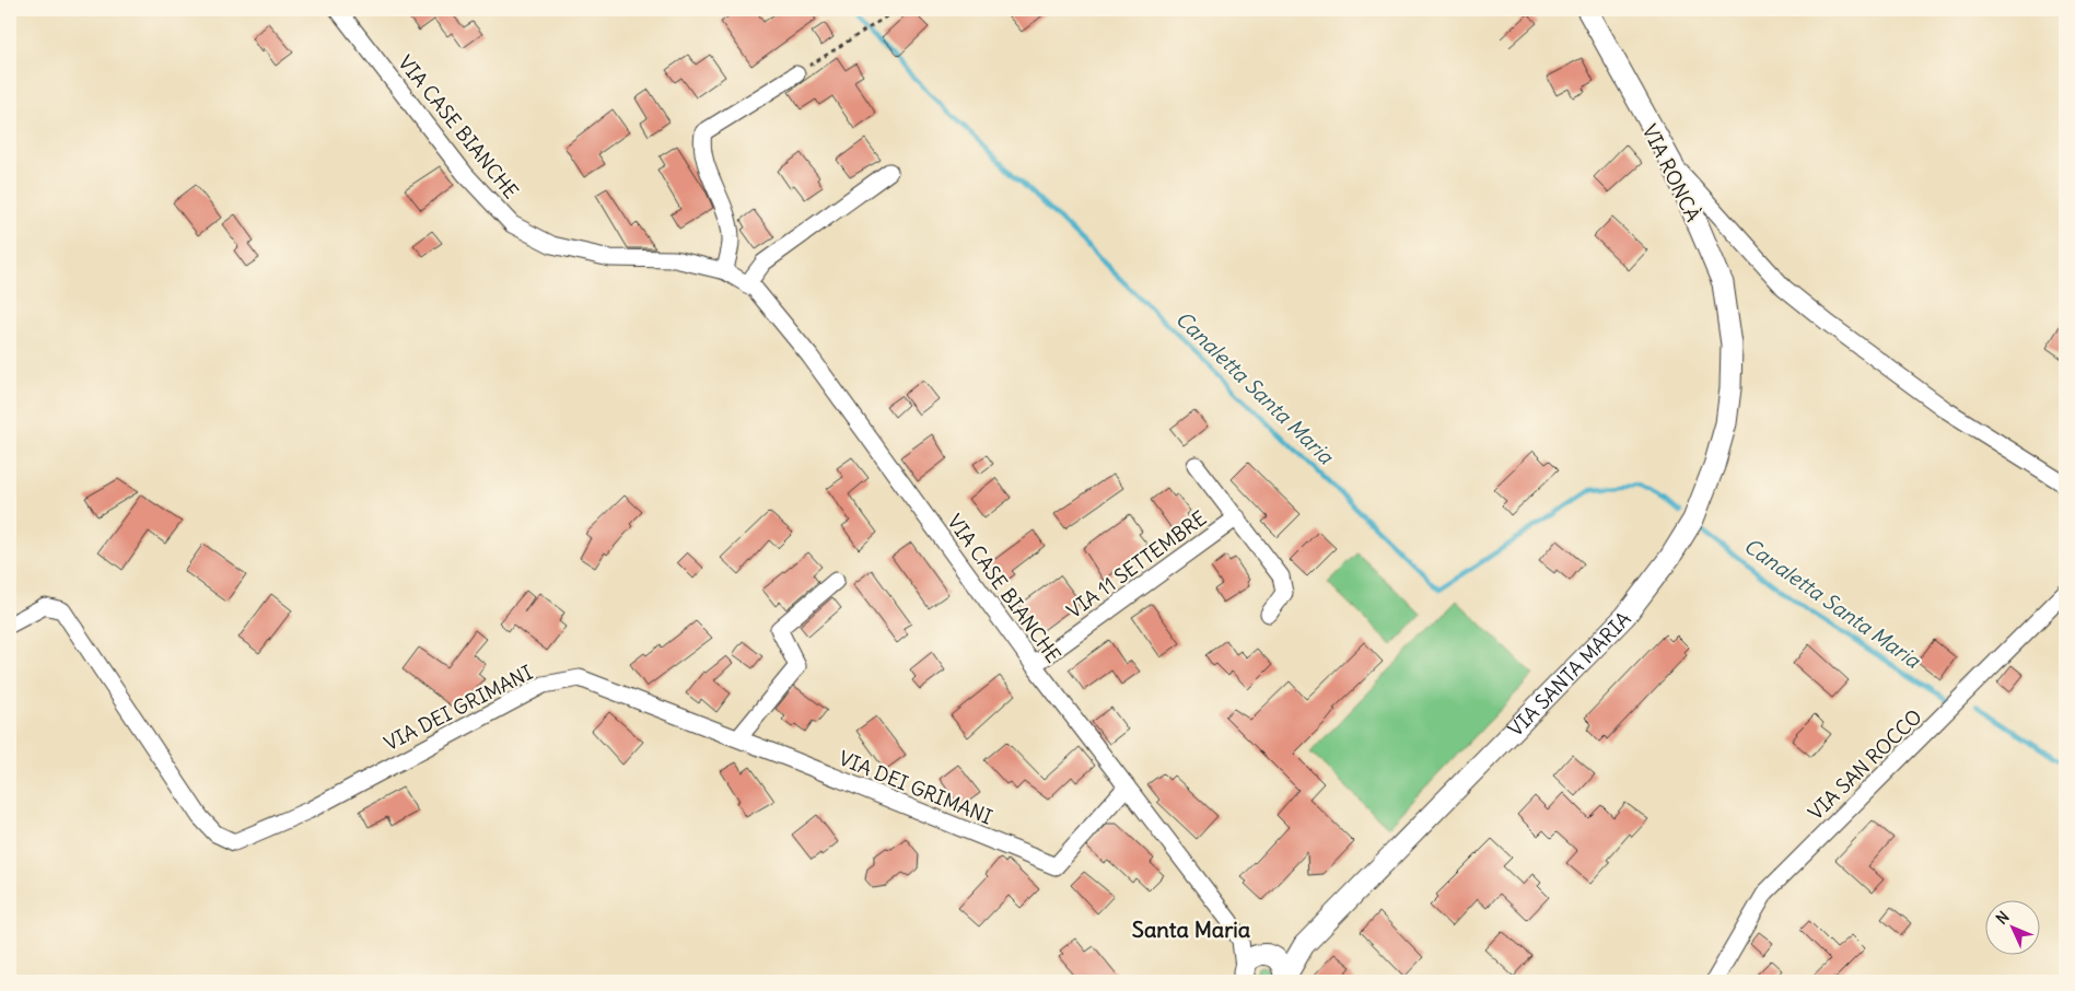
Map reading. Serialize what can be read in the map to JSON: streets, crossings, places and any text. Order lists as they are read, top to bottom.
{
  "streets": {
    "main road": ["VIA RONCÀ", "VIA SANTA MARIA"],
    "street": [
      "VIA CASE BIANCHE",
      "VIA 11 SETTEMBRE",
      "VIA DEI GRIMANI",
      "VIA SAN ROCCO"
    ]
  },
  "crossings": [
    ["VIA CASE BIANCHE", "VIA 11 SETTEMBRE"],
    ["VIA CASE BIANCHE", "VIA SANTA MARIA"],
    ["VIA CASE BIANCHE", "VIA DEI GRIMANI"],
    ["VIA RONCÀ", "VIA SANTA MARIA"]
  ],
  "districts": ["Santa Maria"],
  "water": ["Canaletta Santa Maria"],
  "north": "top left"
}
